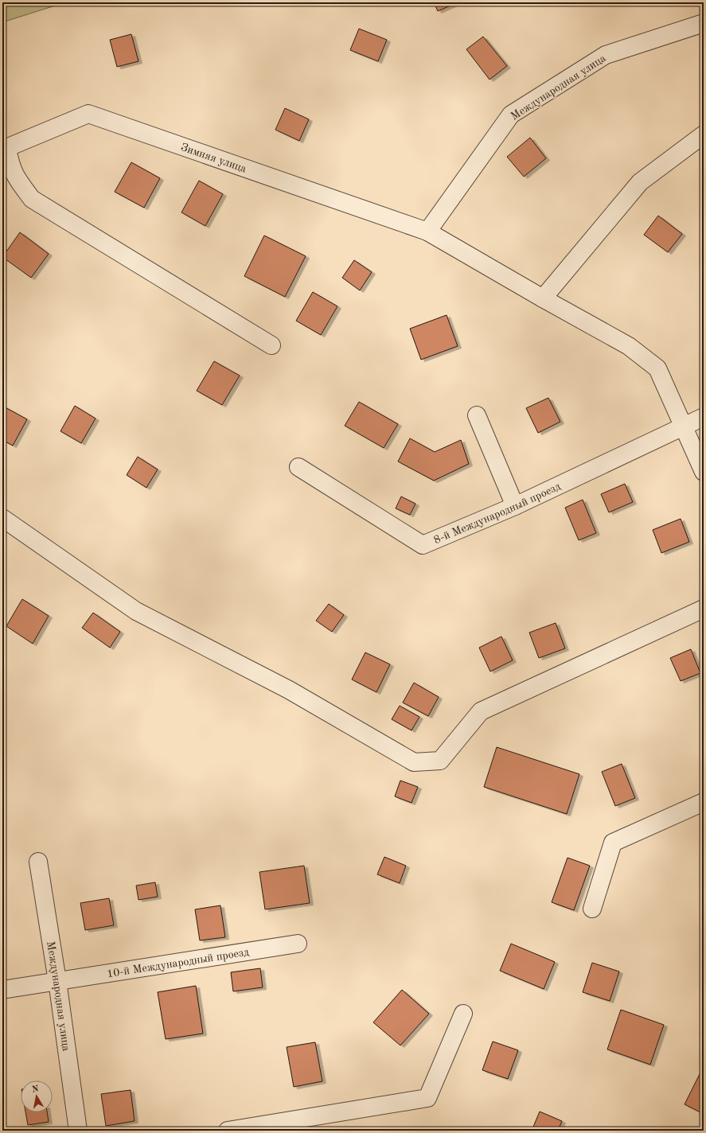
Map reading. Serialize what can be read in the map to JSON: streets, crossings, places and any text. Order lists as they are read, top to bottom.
{
  "streets": {
    "street": [
      "Международная улица",
      "Зимняя улица",
      "8-й Международный проезд",
      "10-й Международный проезд"
    ]
  },
  "crossings": [
    ["Международная улица", "Зимняя улица"],
    ["Международная улица", "10-й Международный проезд"],
    ["Зимняя улица", "8-й Международный проезд"]
  ],
  "north": "top"
}
